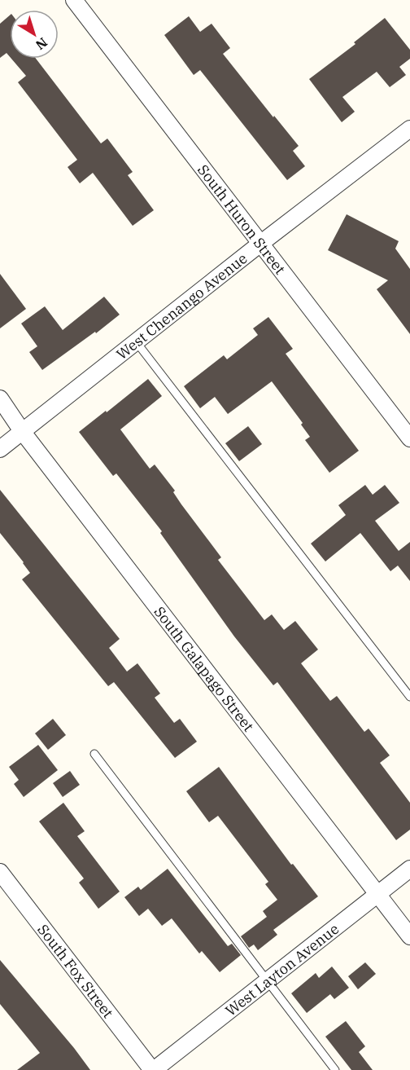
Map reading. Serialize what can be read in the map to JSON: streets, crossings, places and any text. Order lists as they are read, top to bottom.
{
  "streets": {
    "street": [
      "South Huron Street",
      "West Chenango Avenue",
      "South Galapago Street",
      "West Layton Avenue",
      "South Fox Street"
    ]
  },
  "crossings": [
    ["South Huron Street", "West Chenango Avenue"],
    ["West Chenango Avenue", "South Galapago Street"],
    ["South Galapago Street", "West Layton Avenue"],
    ["West Layton Avenue", "South Fox Street"]
  ],
  "north": "bottom right"
}
